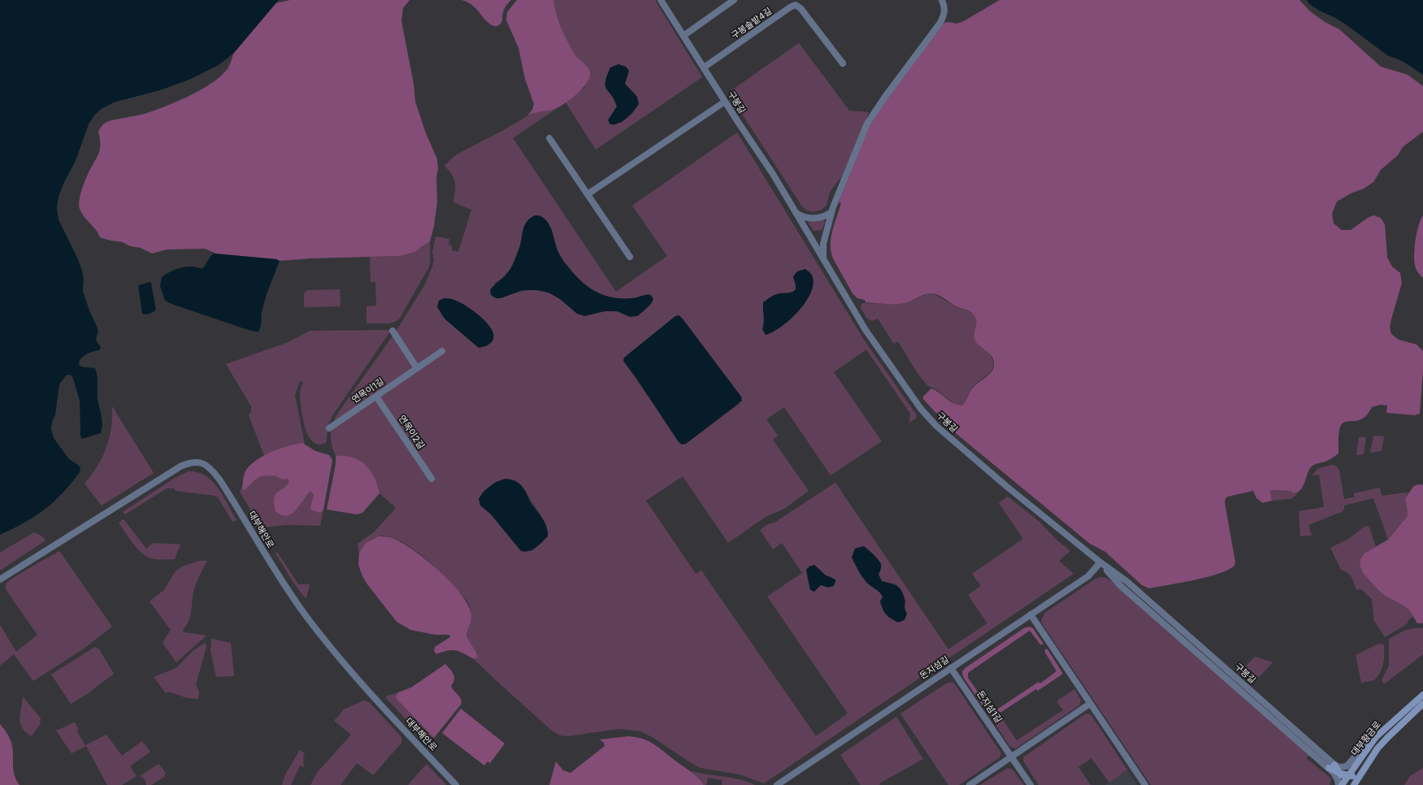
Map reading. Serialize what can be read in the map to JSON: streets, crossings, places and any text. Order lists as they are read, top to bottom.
{
  "streets": {
    "main road": ["대부황금로"],
    "street": [
      "구봉솔밭4길",
      "구봉길",
      "연목이1길",
      "연목이2길",
      "대부해안로",
      "돈지섬길",
      "돈지섬1길"
    ]
  },
  "crossings": [
    ["구봉솔밭4길", "구봉길"],
    ["구봉길", "돈지섬길"],
    ["구봉길", "대부황금로"],
    ["연목이1길", "연목이2길"],
    ["돈지섬길", "돈지섬1길"]
  ]
}
